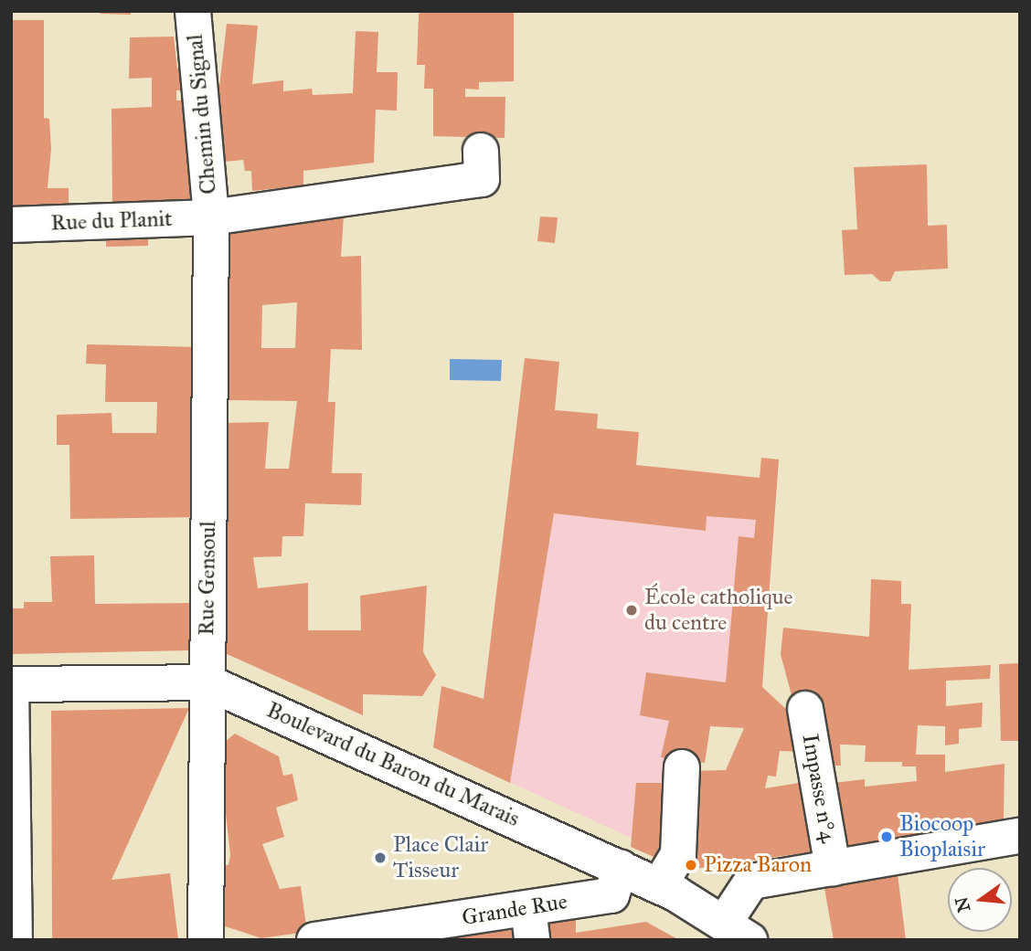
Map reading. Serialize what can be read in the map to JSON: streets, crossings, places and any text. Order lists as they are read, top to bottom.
{
  "streets": {
    "street": [
      "Chemin du Signal",
      "Rue du Planit",
      "Rue Gensoul",
      "Boulevard du Baron du Marais",
      "Impasse n°4",
      "Grande Rue"
    ]
  },
  "crossings": [
    ["Chemin du Signal", "Rue du Planit"],
    ["Chemin du Signal", "Rue Gensoul"],
    ["Rue du Planit", "Rue Gensoul"],
    ["Rue Gensoul", "Boulevard du Baron du Marais"],
    ["Boulevard du Baron du Marais", "Grande Rue"]
  ],
  "places": [
    "École catholique du centre",
    "Biocoop Bioplaisir",
    "Place Clair Tisseur",
    "Pizza Baron"
  ],
  "north": "left"
}
